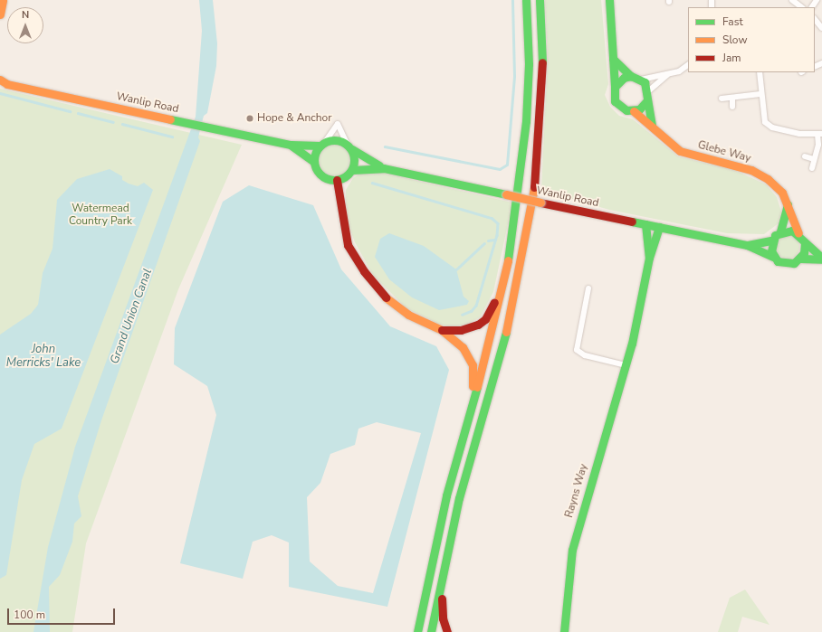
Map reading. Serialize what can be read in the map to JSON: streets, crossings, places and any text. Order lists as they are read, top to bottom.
{
  "streets": {
    "main road": ["Wanlip Road", "Glebe Way", "Rayns Way"]
  },
  "crossings": [
    ["Wanlip Road", "Glebe Way"],
    ["Wanlip Road", "Rayns Way"]
  ],
  "water": ["Grand Union Canal", "John Merricks' Lake"],
  "parks": ["Watermead Country Park"],
  "places": ["Hope & Anchor"],
  "legend": ["Fast", "Slow", "Jam"],
  "scale_bar": "100 m",
  "north": "top"
}
